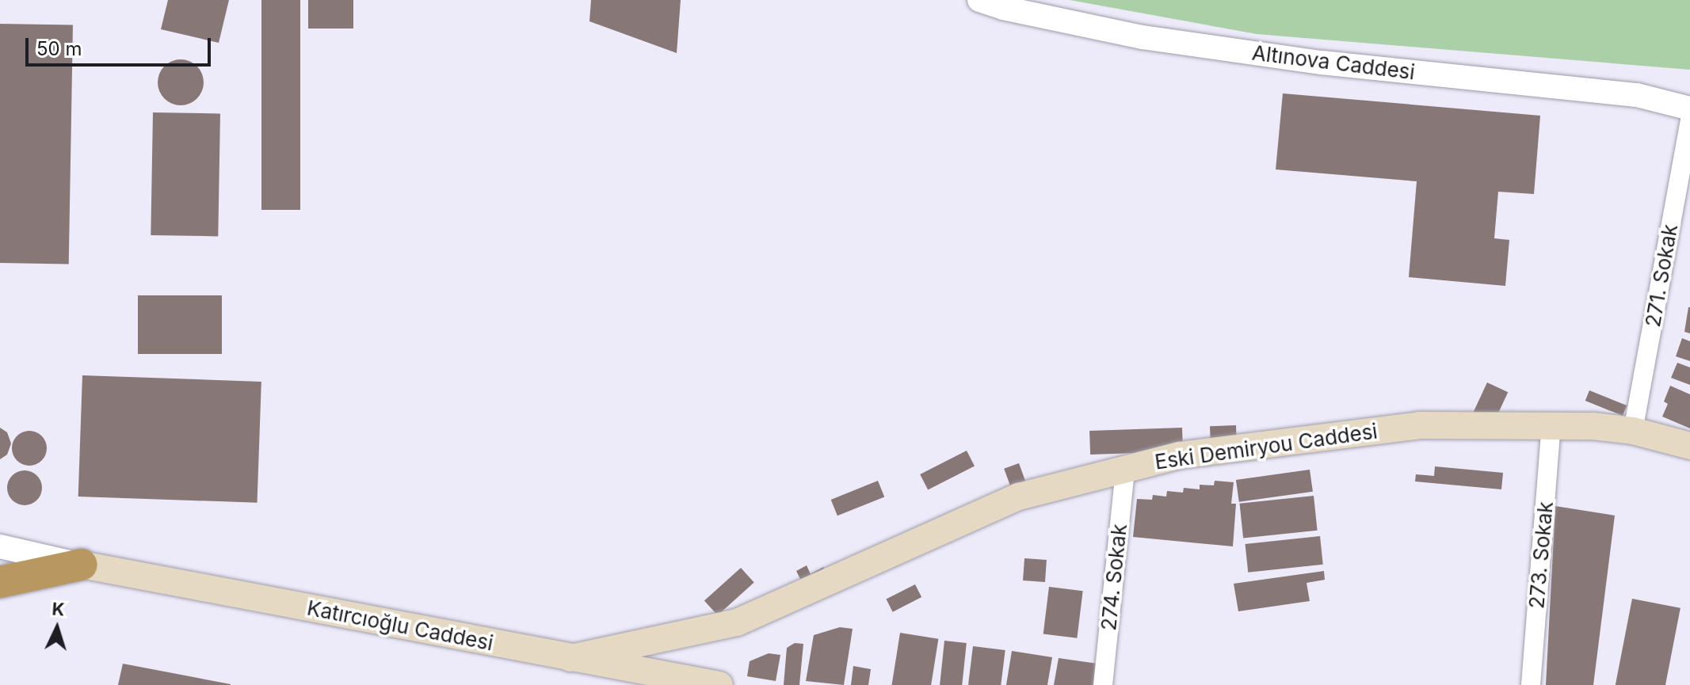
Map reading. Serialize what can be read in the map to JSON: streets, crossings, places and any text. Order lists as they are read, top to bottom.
{
  "streets": {
    "main road": ["Eski Demiryou Caddesi", "Katırcıoğlu Caddesi"],
    "street": [
      "Altınova Caddesi",
      "271. Sokak",
      "273. Sokak",
      "274. Sokak"
    ]
  },
  "crossings": [
    ["271. Sokak", "Eski Demiryou Caddesi"],
    ["Eski Demiryou Caddesi", "273. Sokak"],
    ["Eski Demiryou Caddesi", "274. Sokak"],
    ["Eski Demiryou Caddesi", "Katırcıoğlu Caddesi"]
  ],
  "scale_bar": "50 m",
  "north": "top"
}
